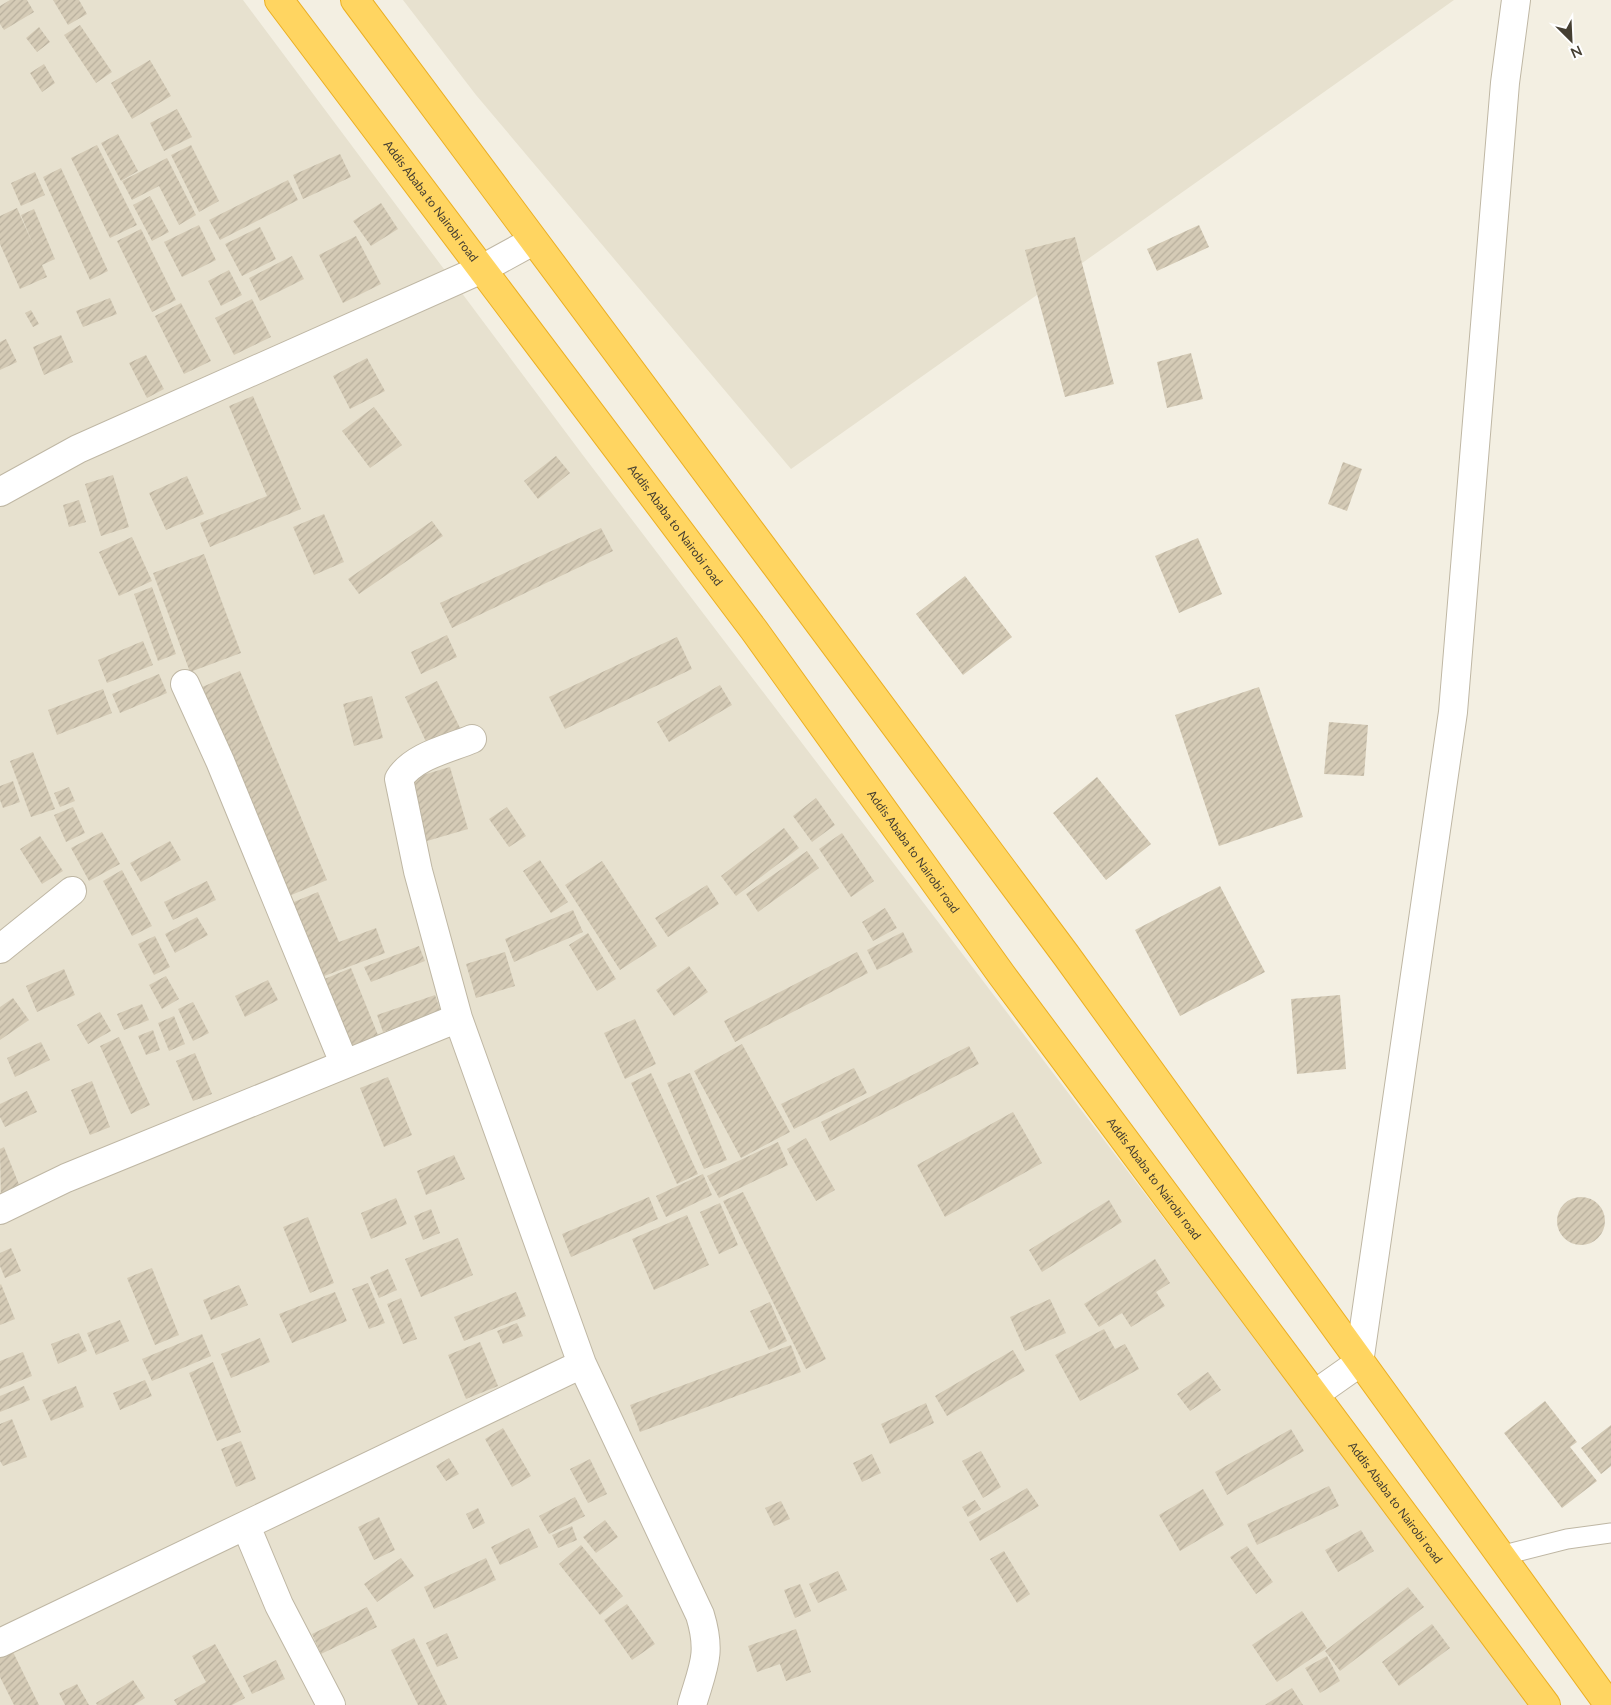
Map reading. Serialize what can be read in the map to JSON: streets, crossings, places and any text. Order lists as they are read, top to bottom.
{
  "streets": {
    "highway": ["Addis Ababa to Nairobi road"]
  },
  "north": "bottom right"
}
